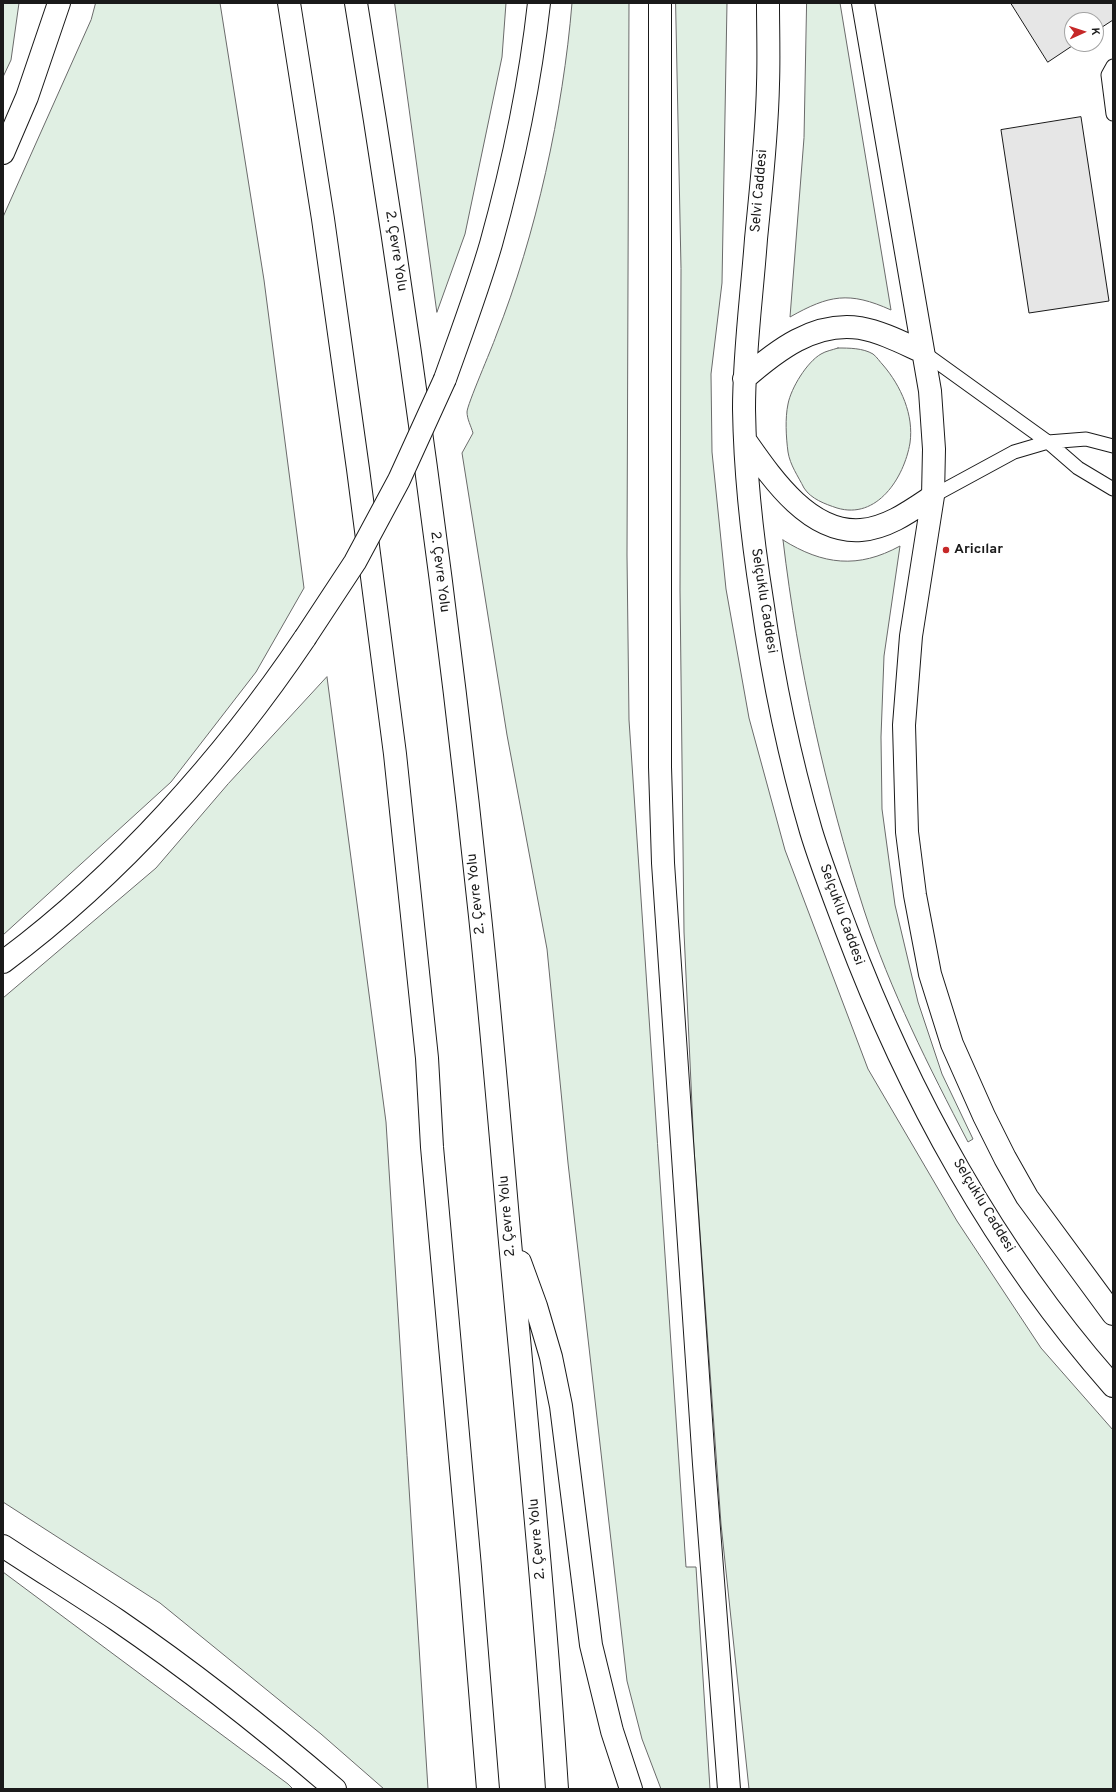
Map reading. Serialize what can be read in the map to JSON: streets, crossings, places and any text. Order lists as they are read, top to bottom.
{
  "streets": {
    "main road": ["Selvi Caddesi", "2. Çevre Yolu", "Selçuklu Caddesi"]
  },
  "crossings": [
    ["Selvi Caddesi", "Selçuklu Caddesi"]
  ],
  "places": ["Aricılar"],
  "north": "right"
}
